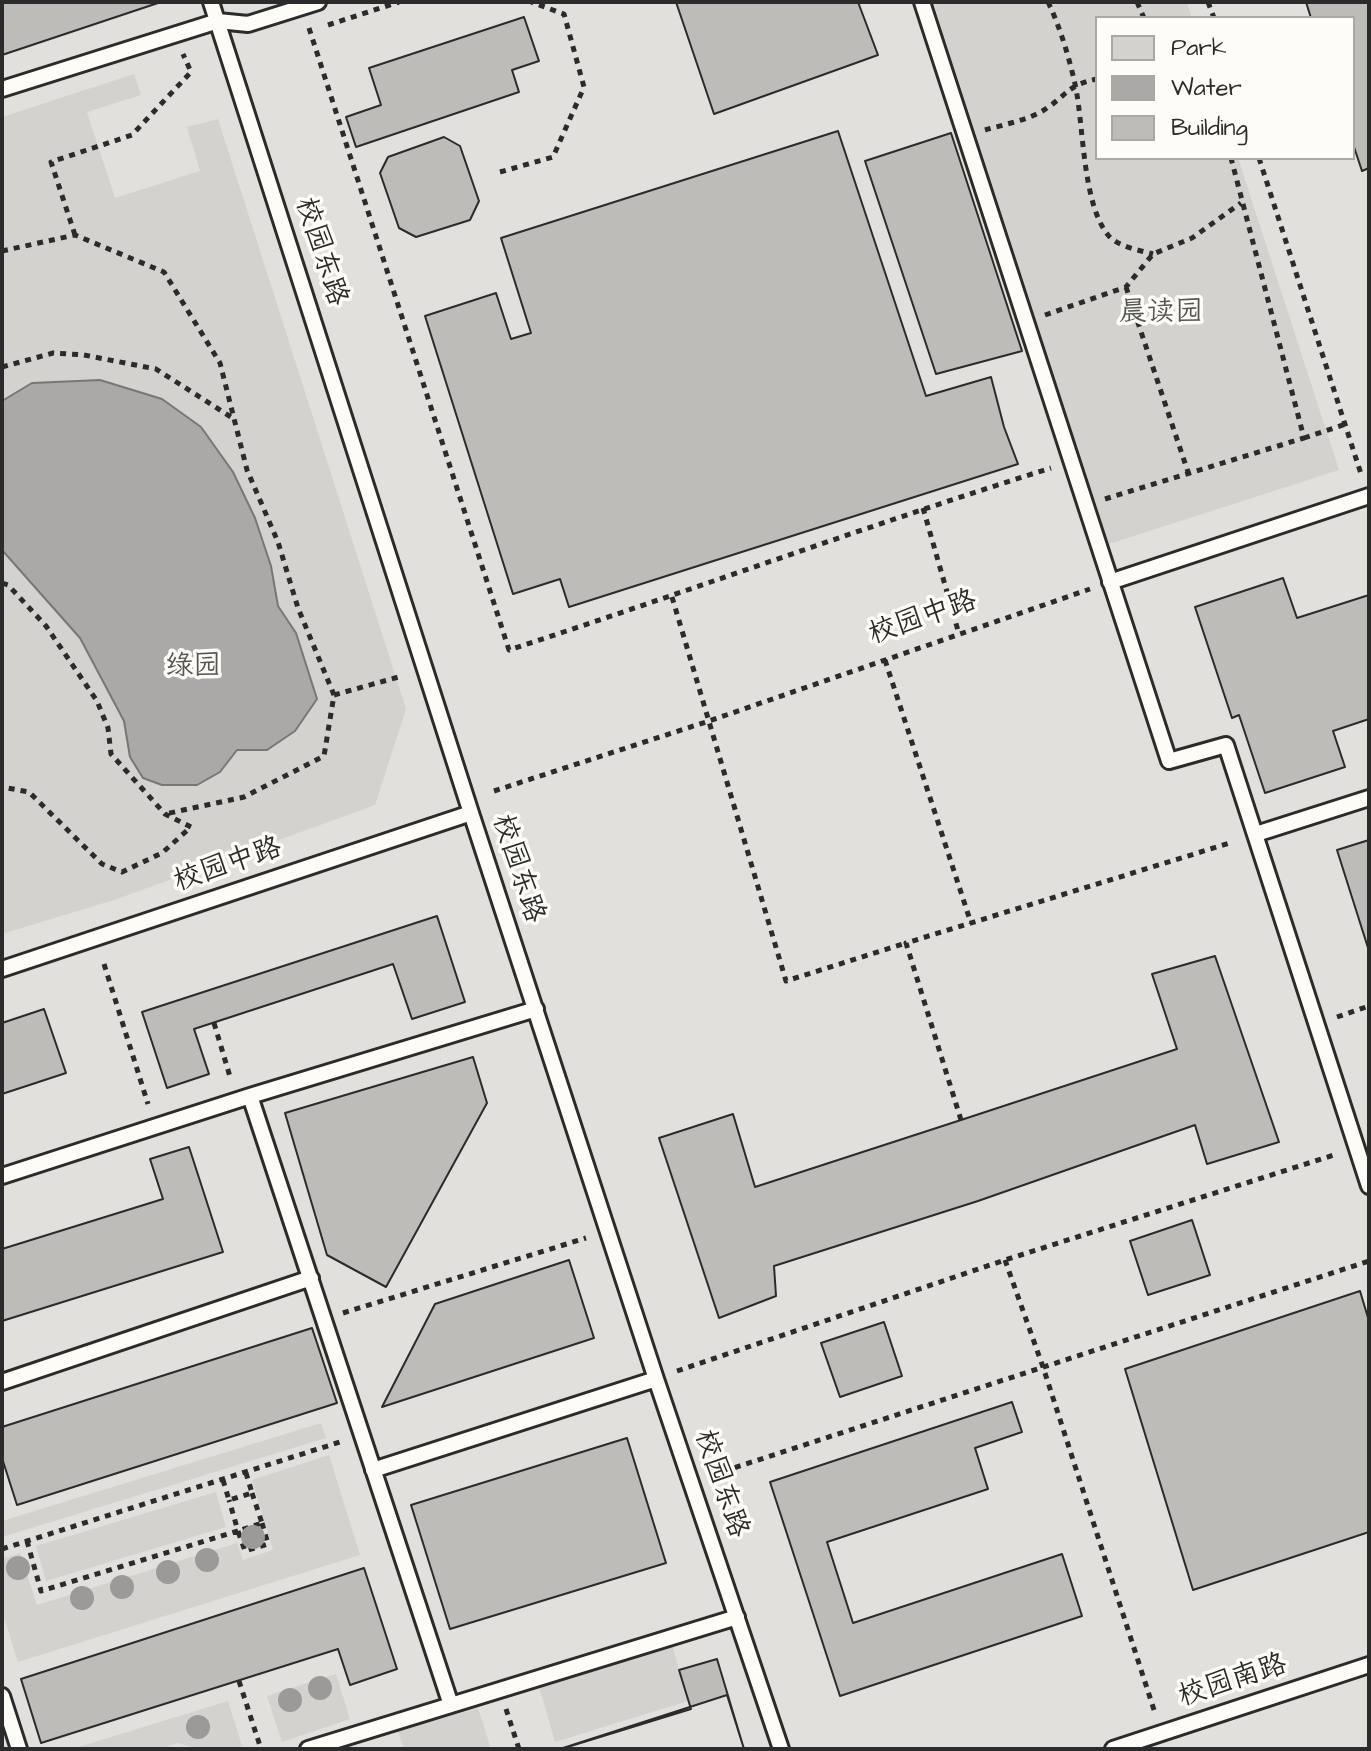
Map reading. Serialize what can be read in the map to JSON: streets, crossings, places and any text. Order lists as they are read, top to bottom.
{
  "streets": {
    "lane": ["校园东路", "校园中路", "校园南路"]
  },
  "crossings": [
    ["校园东路", "校园中路"]
  ],
  "parks": ["晨读园", "绿园"],
  "legend": ["Park", "Water", "Building"]
}
